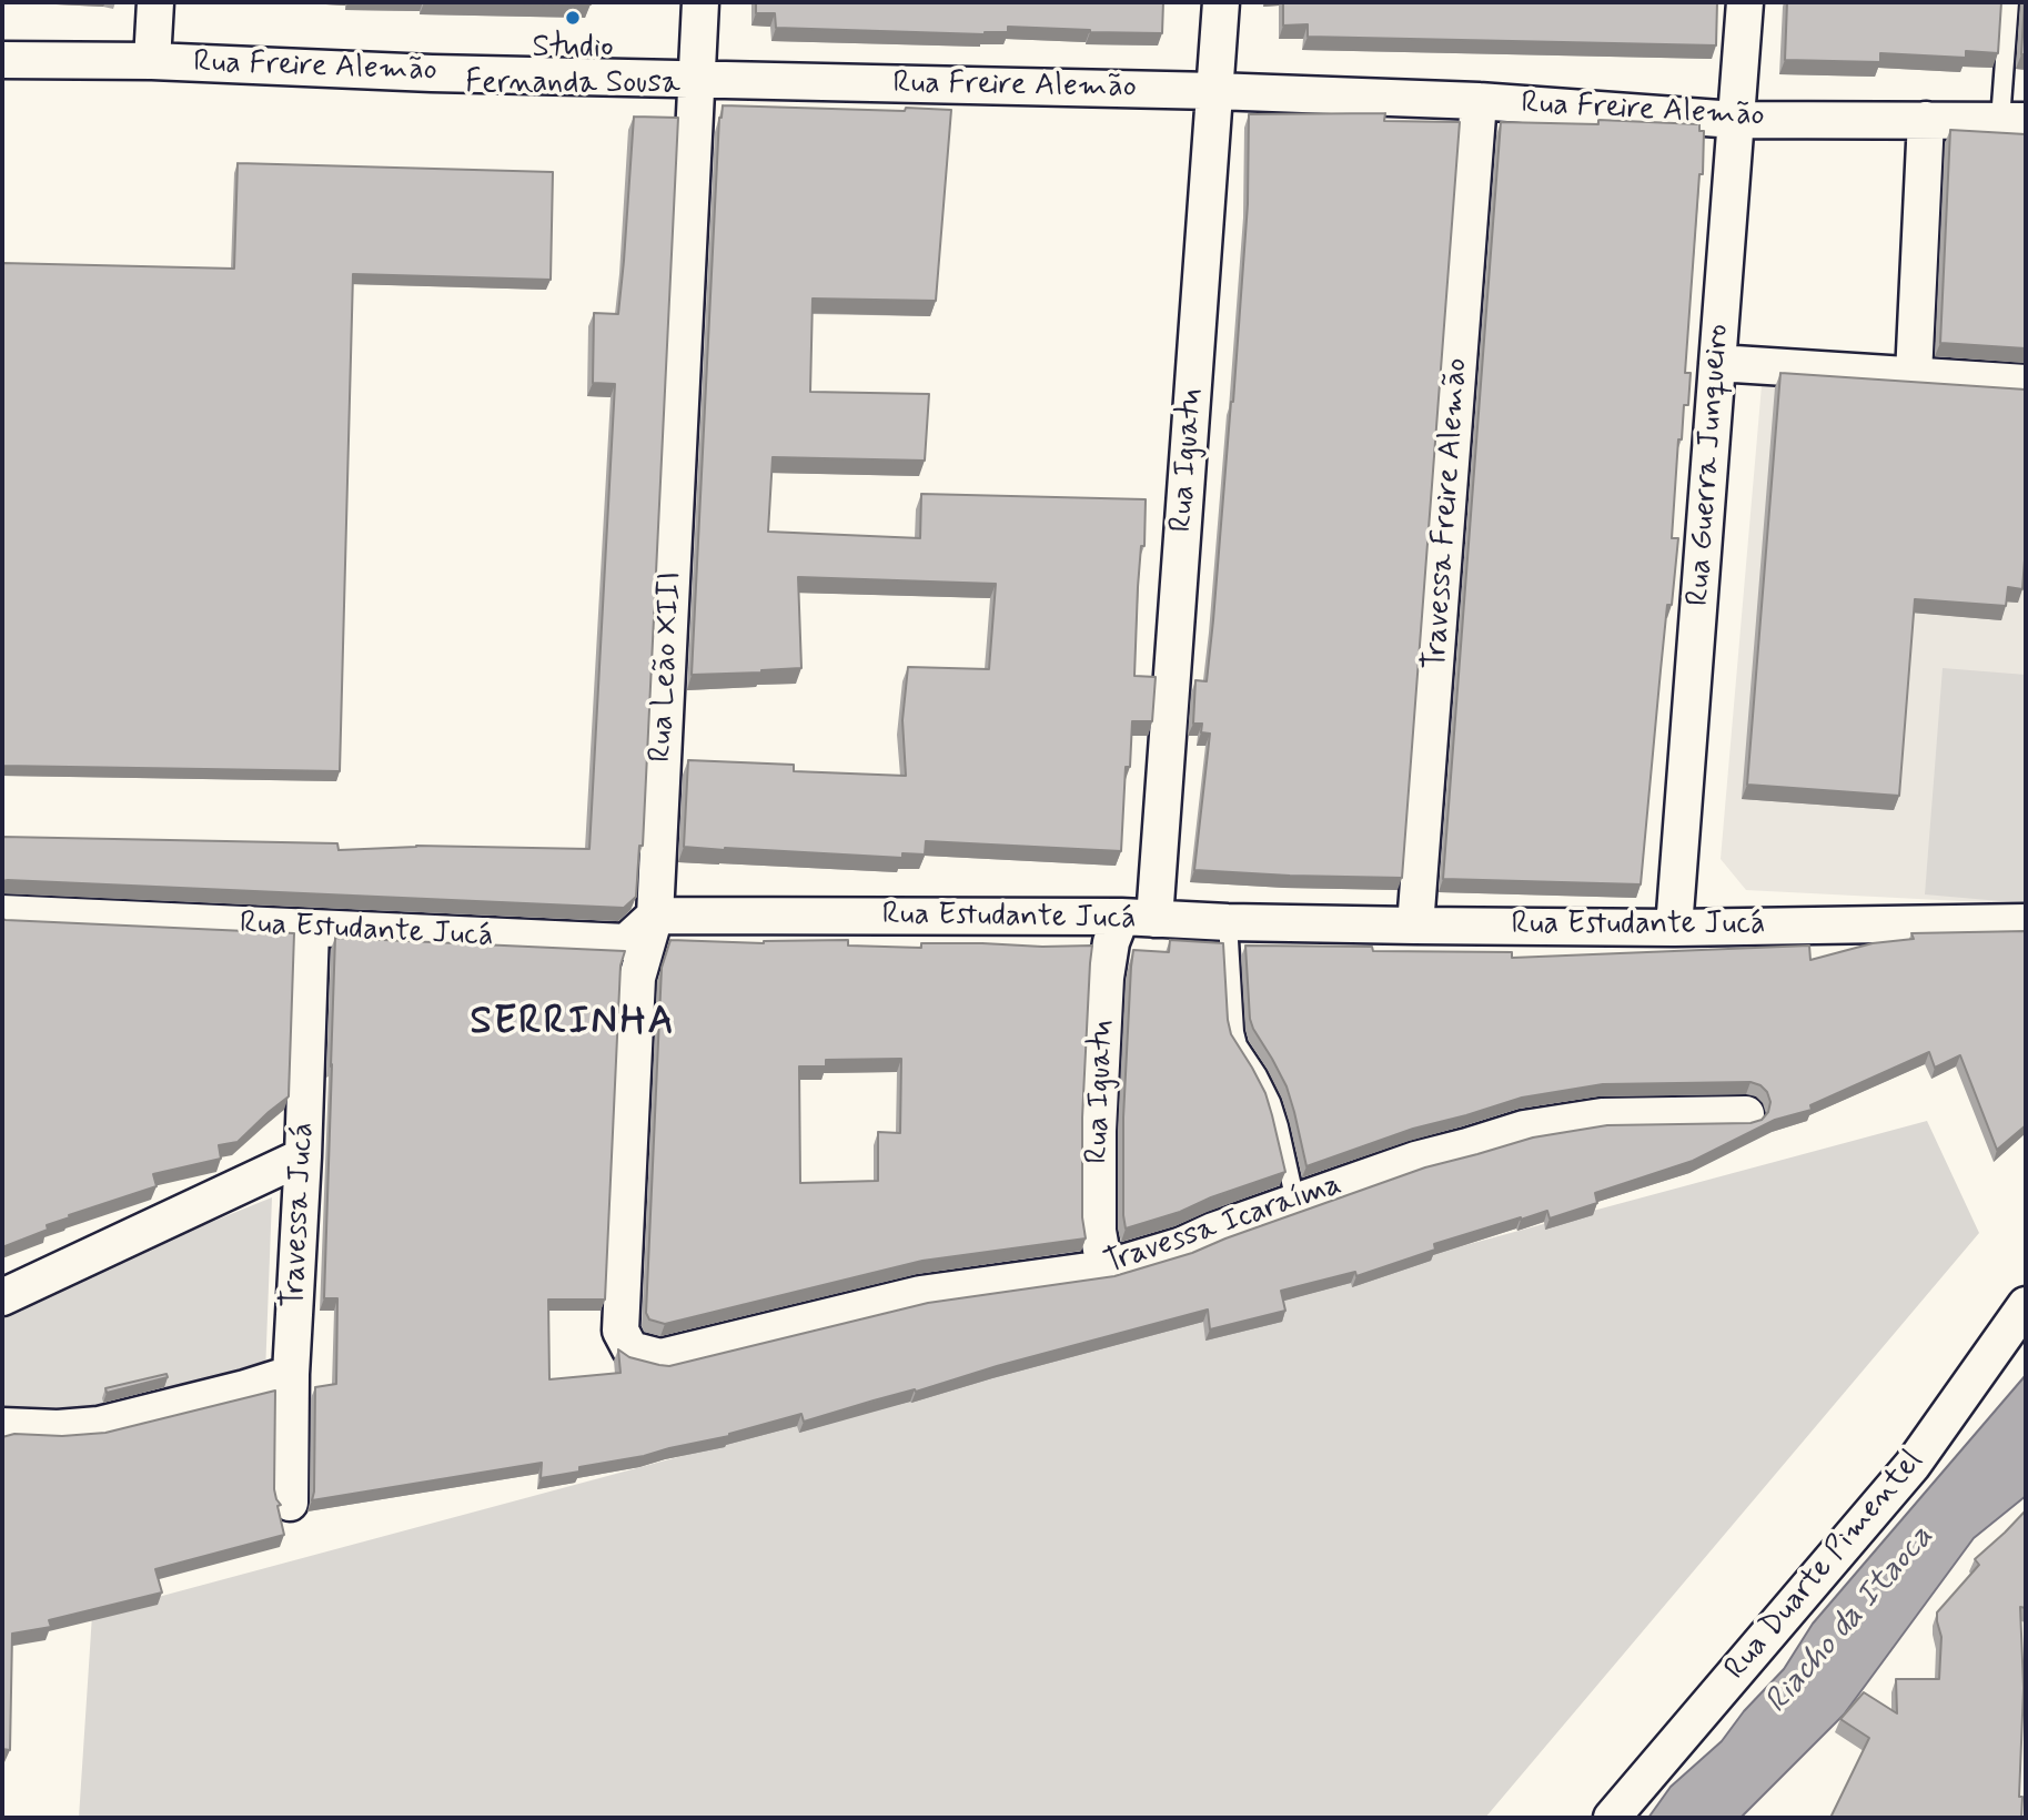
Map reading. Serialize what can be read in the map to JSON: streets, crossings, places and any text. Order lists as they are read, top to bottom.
{
  "streets": {
    "street": [
      "Rua Freire Alemão",
      "Rua Iguatu",
      "Rua Guerra Junqueiro",
      "Travessa Freire Alemão",
      "Rua Leão XIII",
      "Rua Estudante Jucá",
      "Travessa Jucá",
      "Travessa Icaraíma",
      "Rua Duarte Pimentel"
    ]
  },
  "crossings": [
    ["Rua Freire Alemão", "Rua Iguatu"],
    ["Rua Freire Alemão", "Rua Guerra Junqueiro"],
    ["Rua Freire Alemão", "Travessa Freire Alemão"],
    ["Rua Freire Alemão", "Rua Leão XIII"],
    ["Rua Iguatu", "Rua Estudante Jucá"],
    ["Rua Iguatu", "Travessa Icaraíma"],
    ["Rua Guerra Junqueiro", "Rua Estudante Jucá"],
    ["Travessa Freire Alemão", "Rua Estudante Jucá"],
    ["Rua Leão XIII", "Rua Estudante Jucá"],
    ["Rua Leão XIII", "Travessa Icaraíma"],
    ["Rua Estudante Jucá", "Travessa Jucá"]
  ],
  "districts": ["SERRINHA"],
  "water": ["Riacho da Itaoca"],
  "places": ["Studio Fernanda Sousa"]
}
